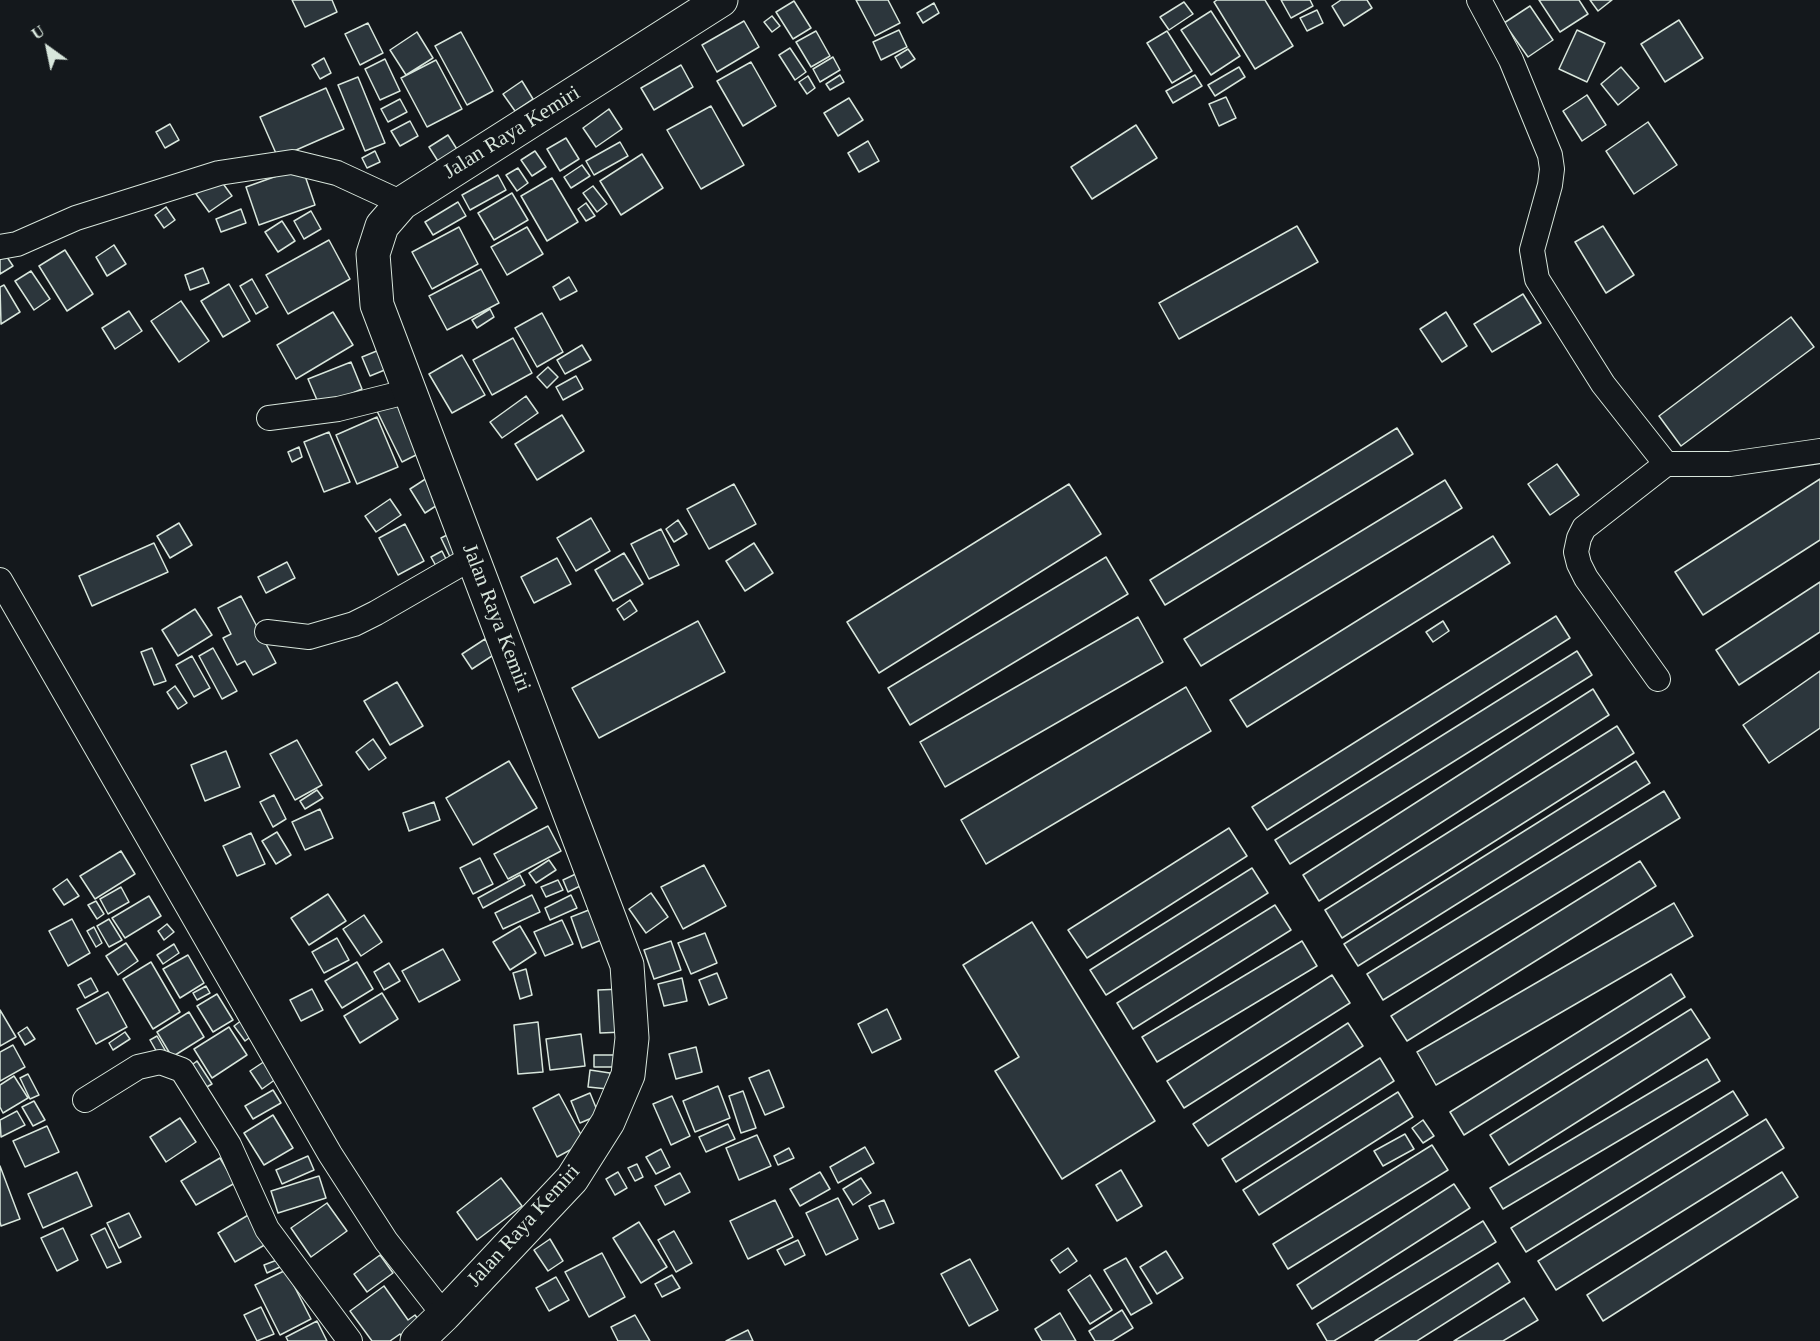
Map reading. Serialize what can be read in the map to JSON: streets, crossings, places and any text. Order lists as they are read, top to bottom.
{
  "streets": {
    "street": ["Jalan Raya Kemiri"]
  },
  "north": "top left"
}
